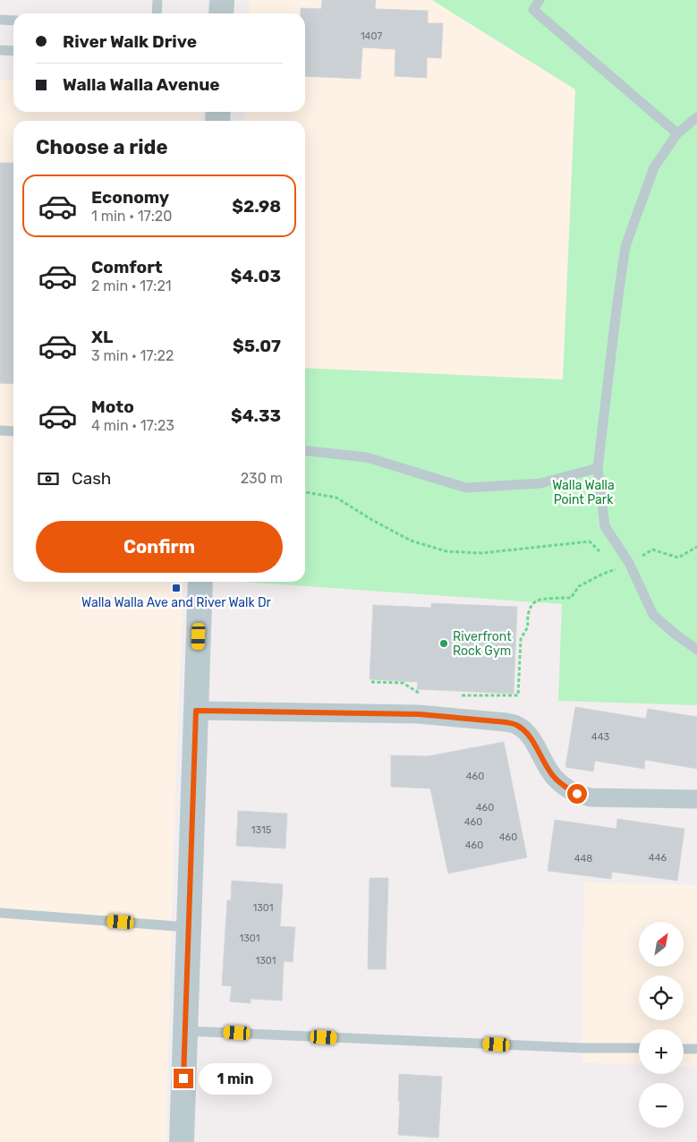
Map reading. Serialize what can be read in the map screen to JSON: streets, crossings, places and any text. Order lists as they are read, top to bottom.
{
  "parks": ["Walla Walla Point Park"],
  "places": {
    "transit": ["Walla Walla Ave and River Walk Dr"],
    "other": ["Riverfront Rock Gym"]
  },
  "house_numbers": [
    "1407",
    "443",
    "460",
    "460",
    "460",
    "1315",
    "460",
    "460",
    "446",
    "448",
    "1301",
    "1301",
    "1301"
  ],
  "north": "top right",
  "page": {
    "banner": ["River Walk Drive", "Walla Walla Avenue"],
    "heading": "Choose a ride",
    "list": [
      {
        "name": "Economy",
        "note": "1 min · 17:20",
        "value": "$2.98"
      },
      {
        "name": "Comfort",
        "note": "2 min · 17:21",
        "value": "$4.03"
      },
      {
        "name": "XL",
        "note": "3 min · 17:22",
        "value": "$5.07"
      },
      {
        "name": "Moto",
        "note": "4 min · 17:23",
        "value": "$4.33"
      }
    ],
    "pay": ["Cash", "230 m"],
    "buttons": "Confirm",
    "map_buttons": ["+", "−"],
    "bubble": "1 min"
  }
}
